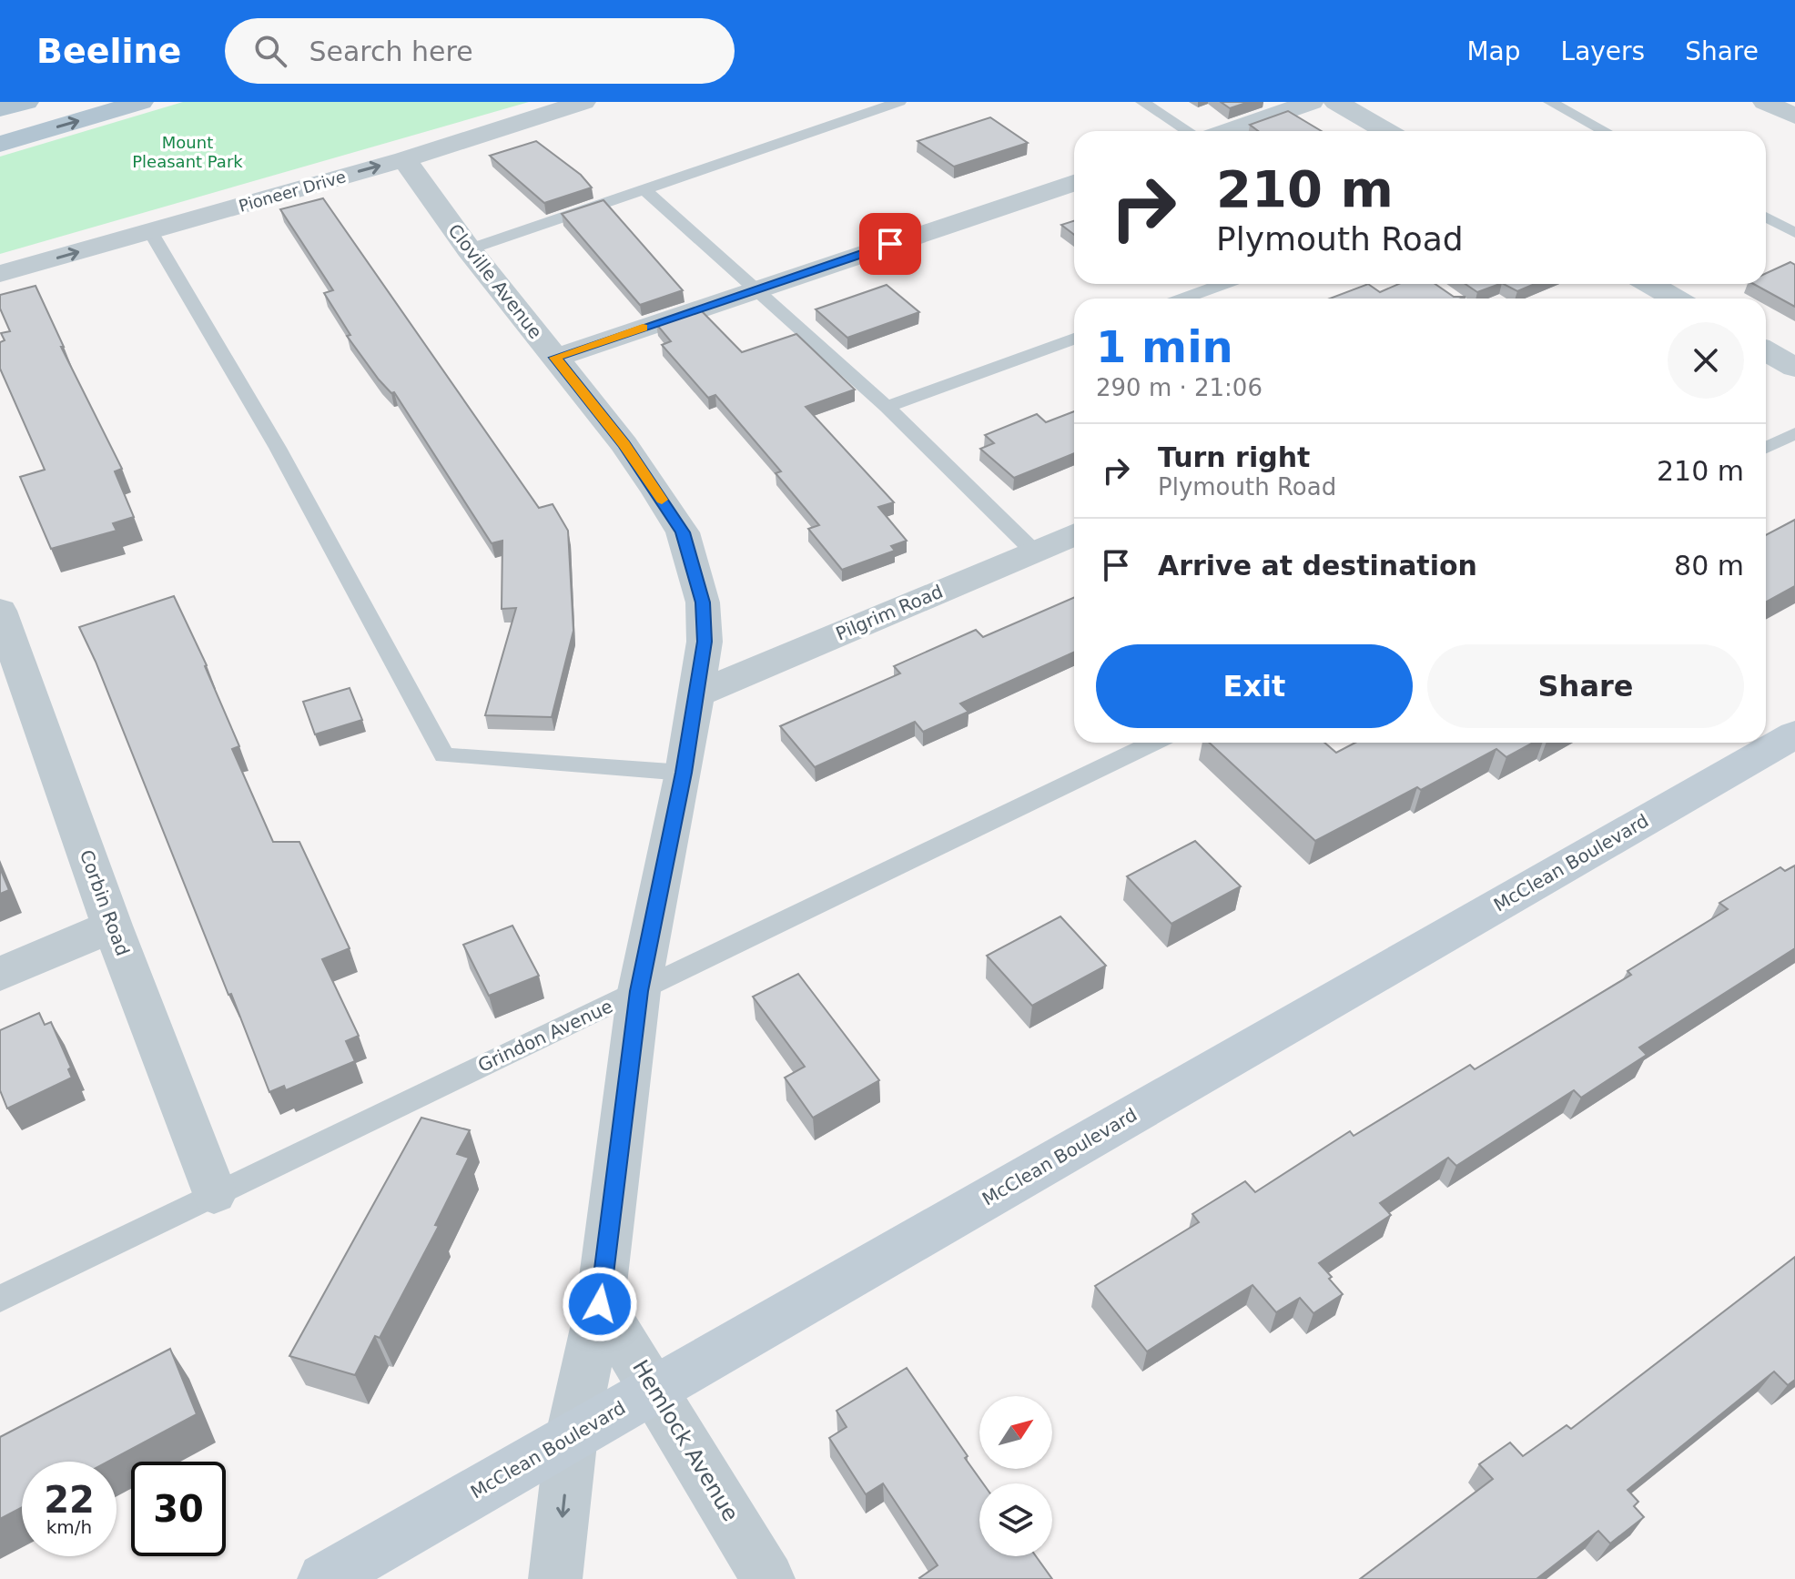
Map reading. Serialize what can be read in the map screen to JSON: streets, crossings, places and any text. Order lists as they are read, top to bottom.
{
  "streets": {
    "street": [
      "Pioneer Drive",
      "Cloville Avenue",
      "Pilgrim Road",
      "McClean Boulevard",
      "Corbin Road",
      "Hemlock Avenue"
    ],
    "lane": ["Grindon Avenue"]
  },
  "crossings": [
    ["Pioneer Drive", "Cloville Avenue"],
    ["Cloville Avenue", "Pilgrim Road"],
    ["Cloville Avenue", "McClean Boulevard"],
    ["Cloville Avenue", "Grindon Avenue"],
    ["Cloville Avenue", "Hemlock Avenue"],
    ["McClean Boulevard", "Hemlock Avenue"],
    ["Corbin Road", "Grindon Avenue"]
  ],
  "one_way": ["Pioneer Drive"],
  "parks": ["Mount Pleasant Park"],
  "north": "top right",
  "page": {
    "header": "Beeline",
    "search": "Search here",
    "nav": ["Map", "Layers", "Share"],
    "turn": ["210 m", "Plymouth Road"],
    "heading": ["1 min", "290 m · 21:06"],
    "list": [
      {
        "name": "Turn right",
        "note": "Plymouth Road",
        "value": "210 m"
      },
      {
        "name": "Arrive at destination",
        "value": "80 m"
      }
    ],
    "buttons": ["Exit", "Share"],
    "speed": "22 km/h",
    "limit": "30"
  }
}
